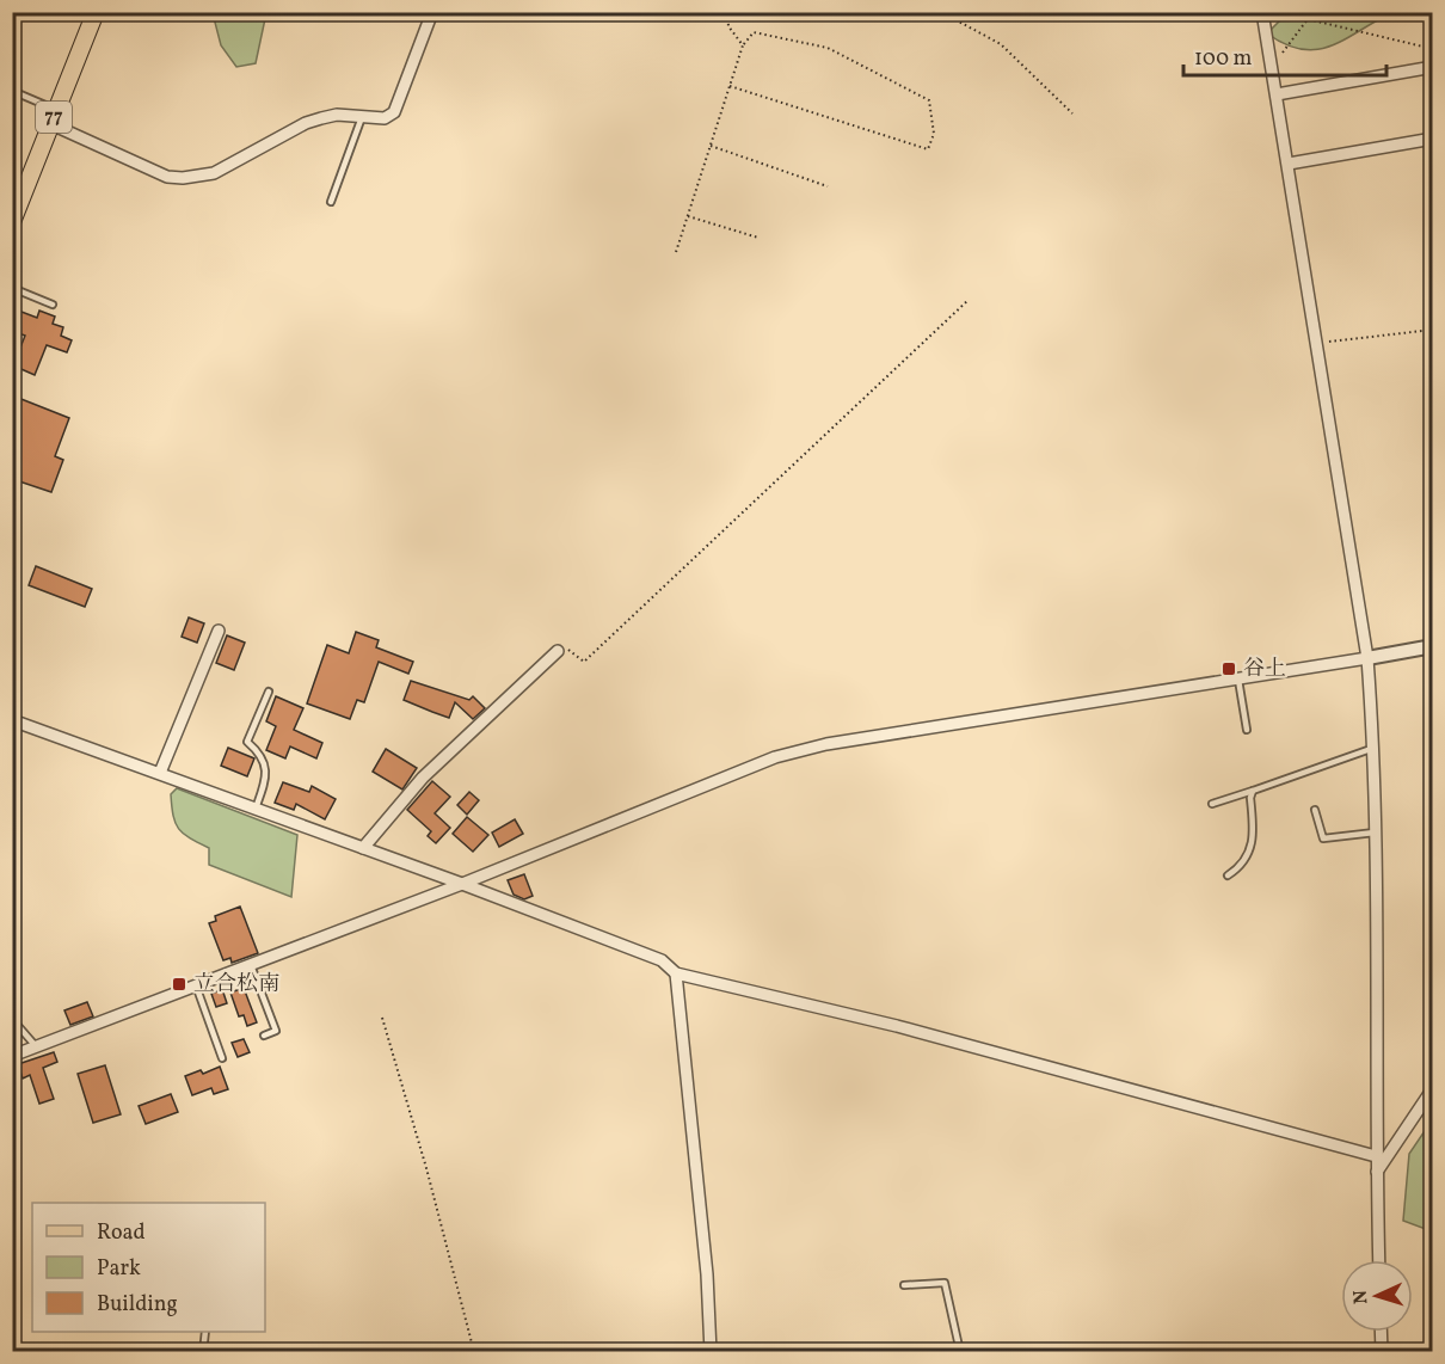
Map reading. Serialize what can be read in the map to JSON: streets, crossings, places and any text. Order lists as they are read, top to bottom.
{
  "streets": {
    "main road": ["77"]
  },
  "places": {
    "transit": ["谷上", "立合松南"]
  },
  "legend": ["Road", "Park", "Building"],
  "scale_bar": "100 m",
  "north": "left"
}
